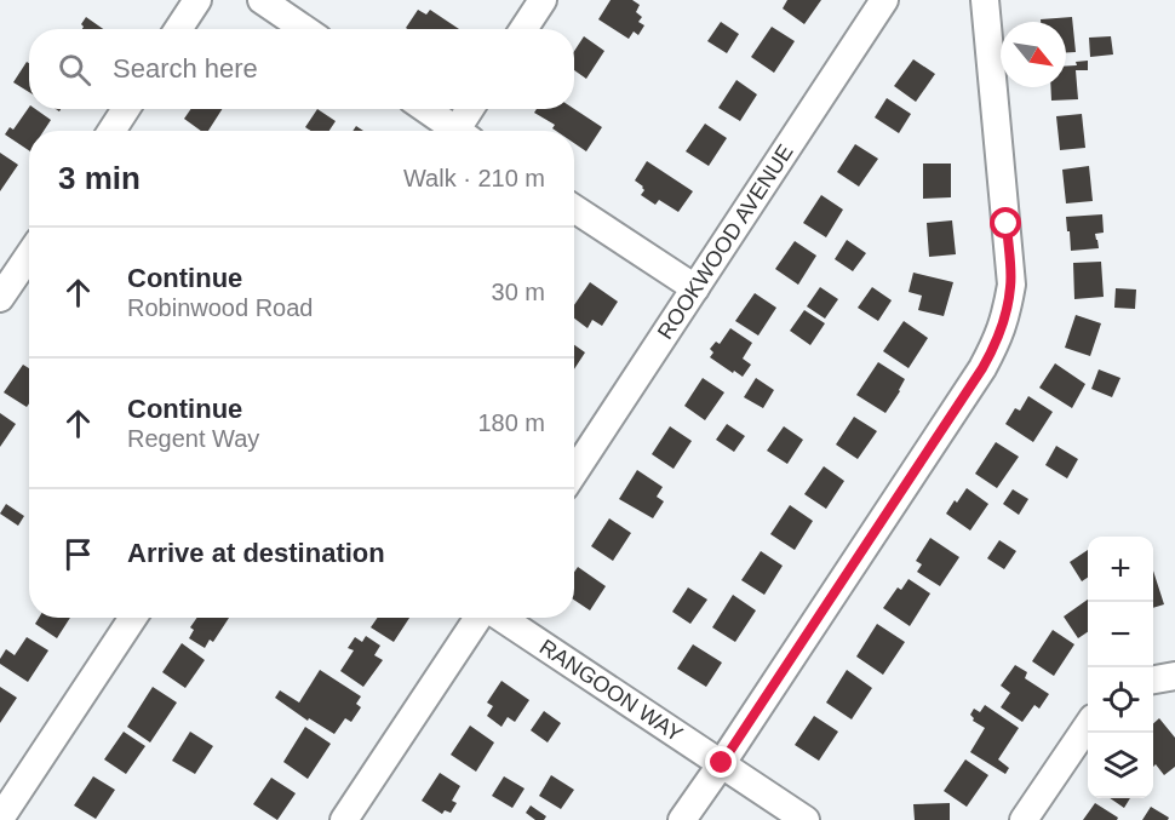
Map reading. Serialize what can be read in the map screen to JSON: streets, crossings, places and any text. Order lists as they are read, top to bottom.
{
  "streets": {
    "street": ["ROOKWOOD AVENUE", "RANGOON WAY"]
  },
  "north": "bottom right",
  "page": {
    "search": "Search here",
    "heading": ["3 min", "Walk · 210 m"],
    "list": [
      ["Continue", "Robinwood Road", "30 m"],
      ["Continue", "Regent Way", "180 m"],
      "Arrive at destination"
    ],
    "map_buttons": ["+", "−"]
  }
}
